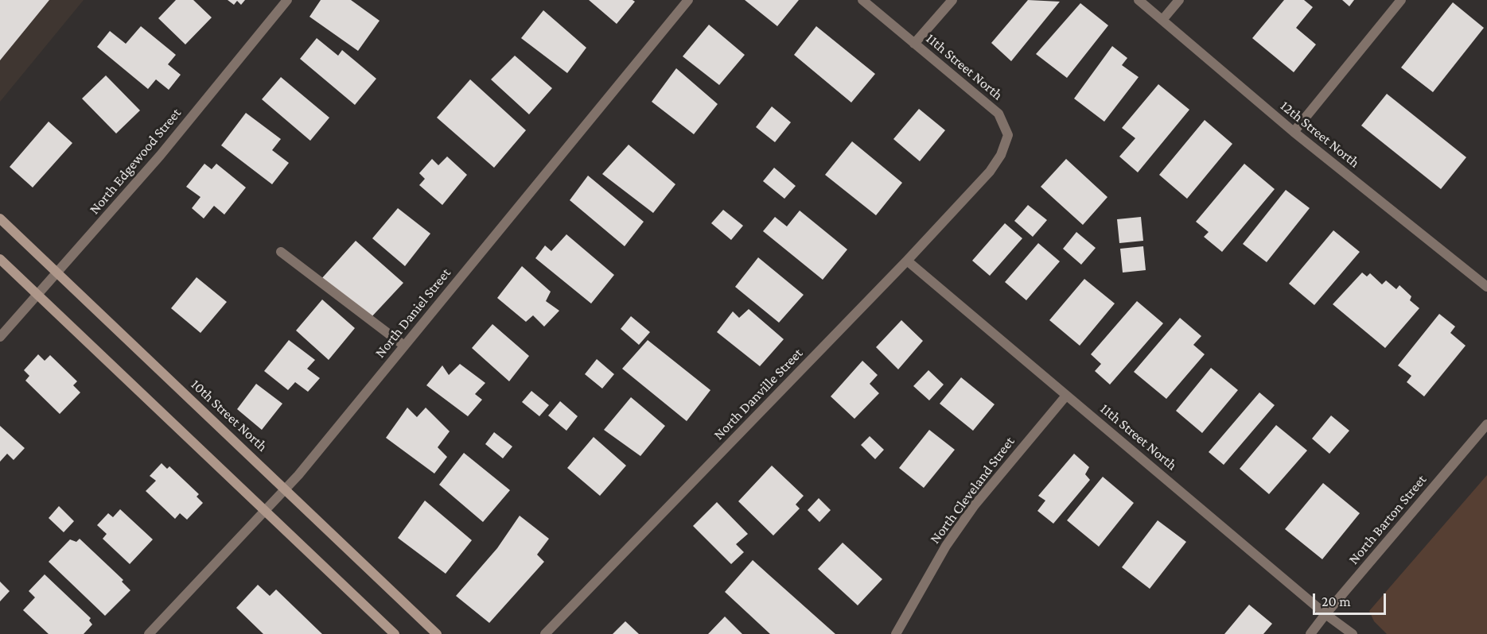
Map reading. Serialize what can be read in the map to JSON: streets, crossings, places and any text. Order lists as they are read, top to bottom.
{
  "streets": {
    "main road": ["10th Street North"],
    "street": [
      "11th Street North",
      "12th Street North",
      "North Edgewood Street",
      "North Daniel Street",
      "North Danville Street",
      "North Cleveland Street",
      "North Barton Street"
    ]
  },
  "crossings": [
    ["11th Street North", "North Danville Street"],
    ["11th Street North", "North Cleveland Street"],
    ["11th Street North", "North Barton Street"],
    ["North Edgewood Street", "10th Street North"],
    ["North Daniel Street", "10th Street North"]
  ],
  "scale_bar": "20 m"
}
